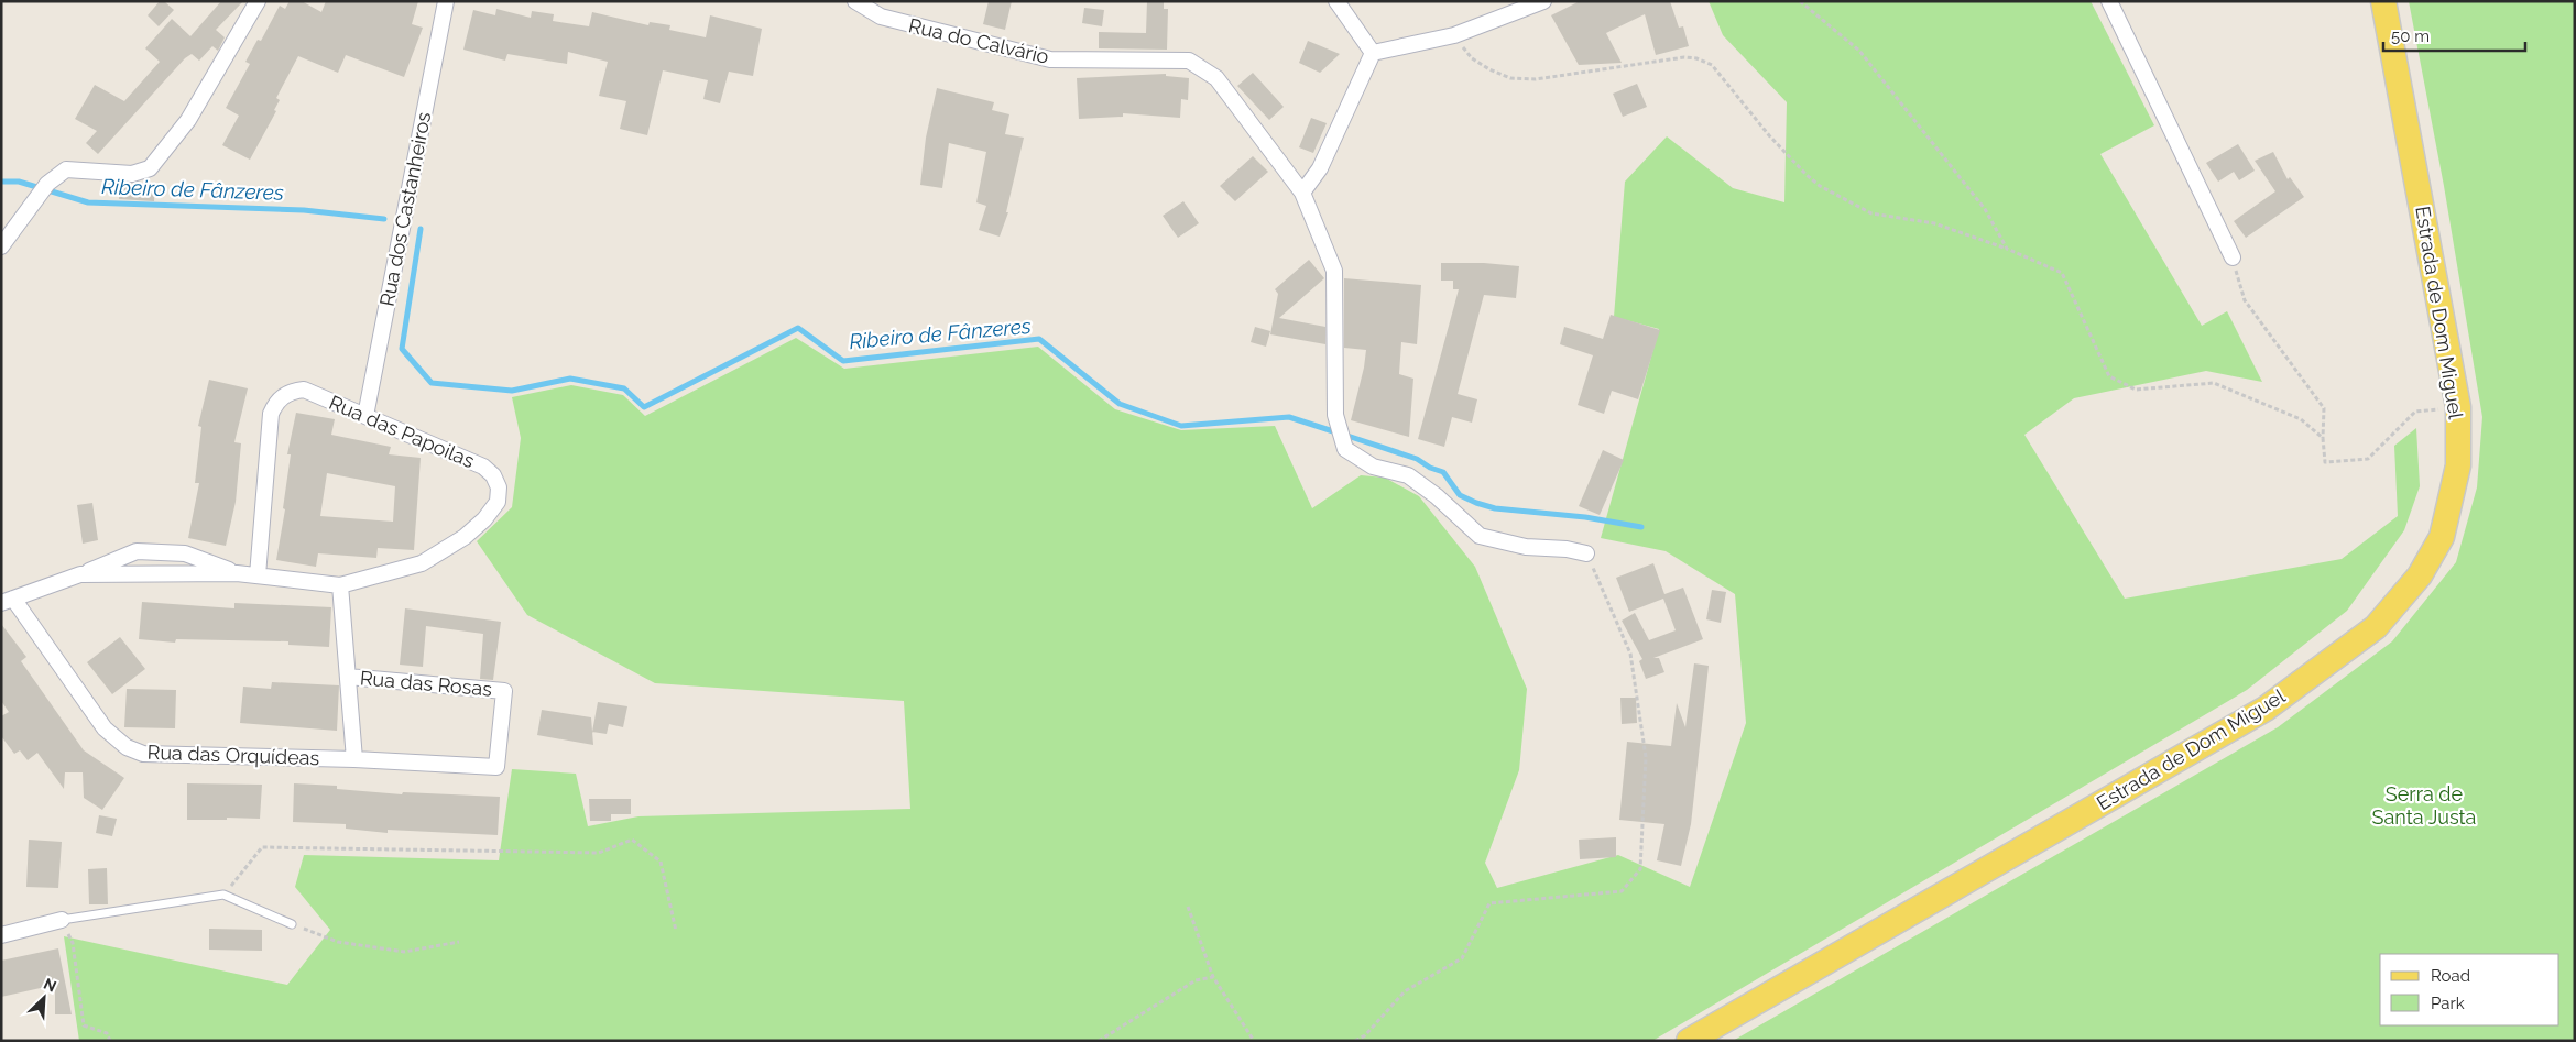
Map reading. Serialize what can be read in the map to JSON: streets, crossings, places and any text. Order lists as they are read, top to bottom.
{
  "streets": {
    "main road": ["Estrada de Dom Miguel"],
    "street": [
      "Rua do Calvário",
      "Rua dos Castanheiros",
      "Rua das Papoilas",
      "Rua das Rosas",
      "Rua das Orquídeas"
    ]
  },
  "crossings": [
    ["Rua dos Castanheiros", "Rua das Papoilas"],
    ["Rua das Rosas", "Rua das Orquídeas"]
  ],
  "water": ["Ribeiro de Fânzeres"],
  "parks": ["Serra de Santa Justa"],
  "legend": ["Road", "Park"],
  "scale_bar": "50 m",
  "north": "top right"
}
